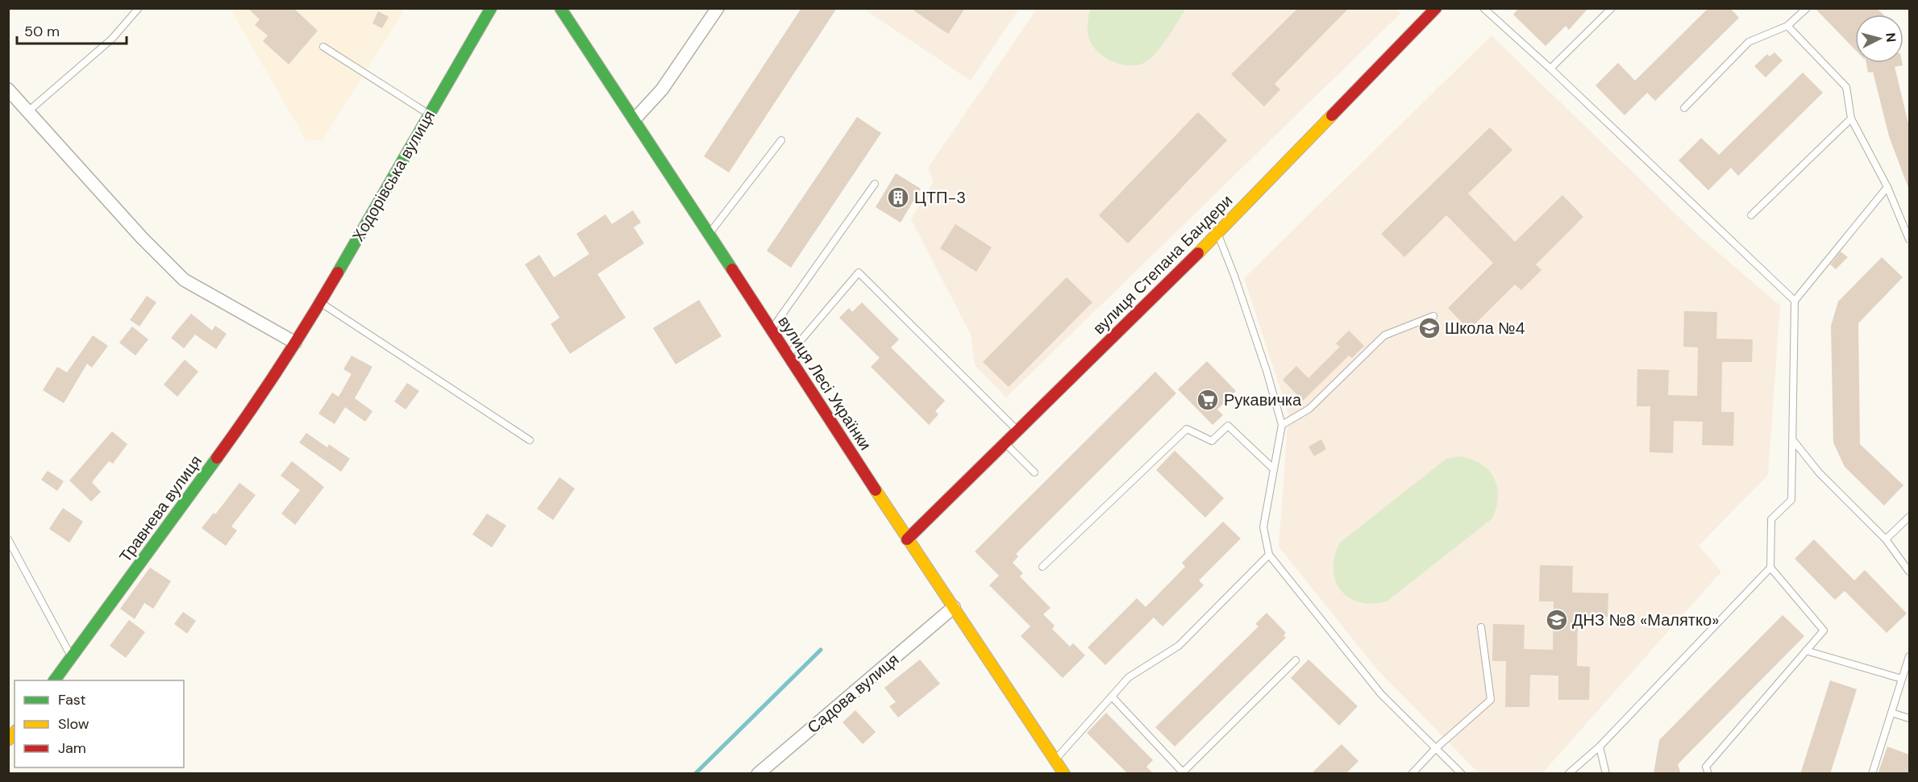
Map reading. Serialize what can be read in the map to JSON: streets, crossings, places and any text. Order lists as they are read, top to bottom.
{
  "streets": {
    "street": [
      "Ходорівська вулиця",
      "вулиця Степана Бандери",
      "вулиця Лесі Українки",
      "Травнева вулиця",
      "Садова вулиця"
    ]
  },
  "crossings": [
    ["Ходорівська вулиця", "Травнева вулиця"],
    ["вулиця Степана Бандери", "вулиця Лесі Українки"],
    ["вулиця Лесі Українки", "Садова вулиця"]
  ],
  "places": {
    "building": ["ЦТП-3"],
    "school or university": ["Школа №4", "ДНЗ №8 «Малятко»"],
    "supermarket": ["Рукавичка"]
  },
  "legend": ["Fast", "Slow", "Jam"],
  "scale_bar": "50 m",
  "north": "right"
}
